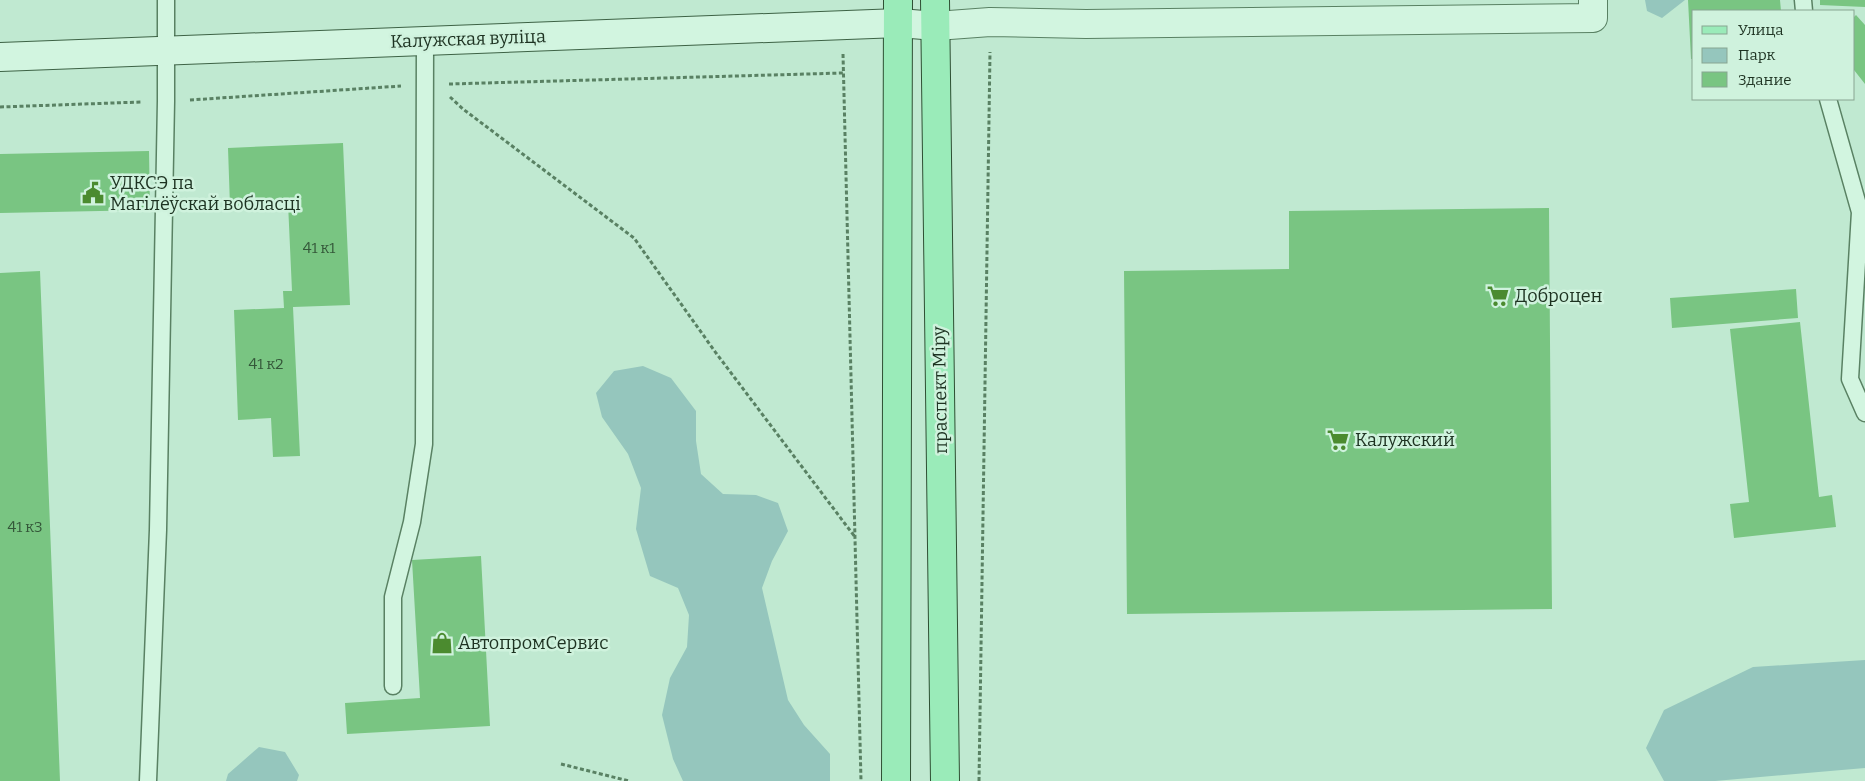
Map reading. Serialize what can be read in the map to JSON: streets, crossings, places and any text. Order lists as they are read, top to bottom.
{
  "streets": {
    "main road": ["праспект Міру"],
    "street": ["Калужская вуліца"]
  },
  "crossings": [
    ["Калужская вуліца", "праспект Міру"]
  ],
  "places": {
    "public building": ["УДКСЭ па Магілёўскай вобласці"],
    "supermarket": ["Доброцен", "Калужский"],
    "shop": ["АвтопромСервис"]
  },
  "house_numbers": ["41 к1", "41 к2", "41 к3"],
  "legend": ["Улица", "Парк", "Здание"]
}
